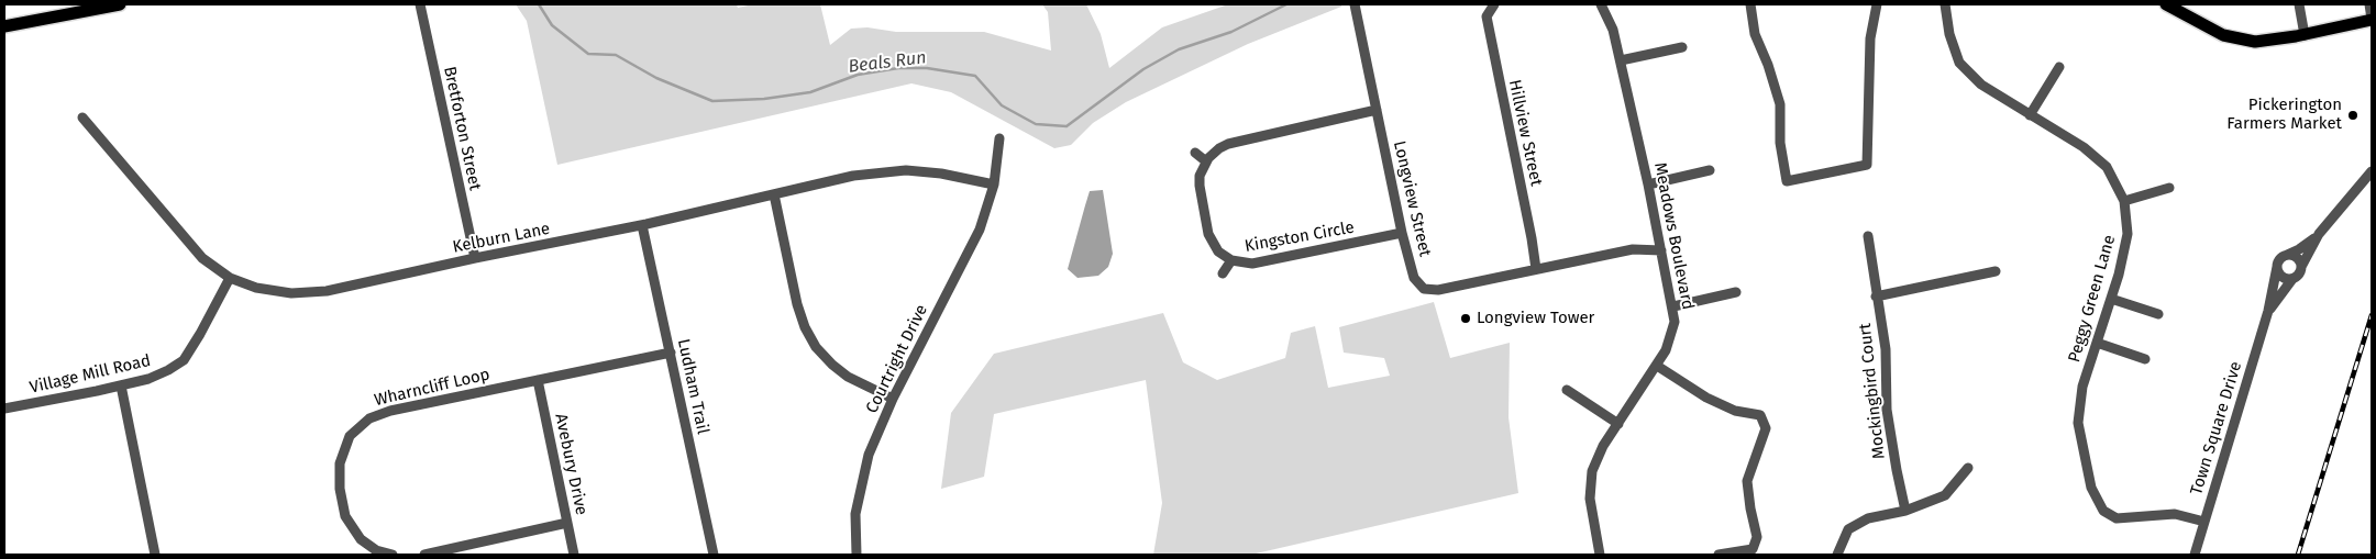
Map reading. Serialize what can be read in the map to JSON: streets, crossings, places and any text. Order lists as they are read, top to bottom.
{
  "streets": {
    "street": [
      "Bretforton Street",
      "Hillview Street",
      "Longview Street",
      "Meadows Boulevard",
      "Kingston Circle",
      "Kelburn Lane",
      "Peggy Green Lane",
      "Courtright Drive",
      "Village Mill Road",
      "Ludham Trail",
      "Wharncliff Loop",
      "Mockingbird Court",
      "Town Square Drive",
      "Avebury Drive"
    ]
  },
  "crossings": [
    ["Bretforton Street", "Kelburn Lane"],
    ["Hillview Street", "Longview Street"],
    ["Longview Street", "Meadows Boulevard"],
    ["Longview Street", "Kingston Circle"],
    ["Kelburn Lane", "Courtright Drive"],
    ["Kelburn Lane", "Village Mill Road"],
    ["Kelburn Lane", "Ludham Trail"],
    ["Peggy Green Lane", "Town Square Drive"],
    ["Ludham Trail", "Wharncliff Loop"],
    ["Wharncliff Loop", "Avebury Drive"]
  ],
  "water": ["Beals Run"],
  "places": ["Pickerington Farmers Market", "Longview Tower"]
}
